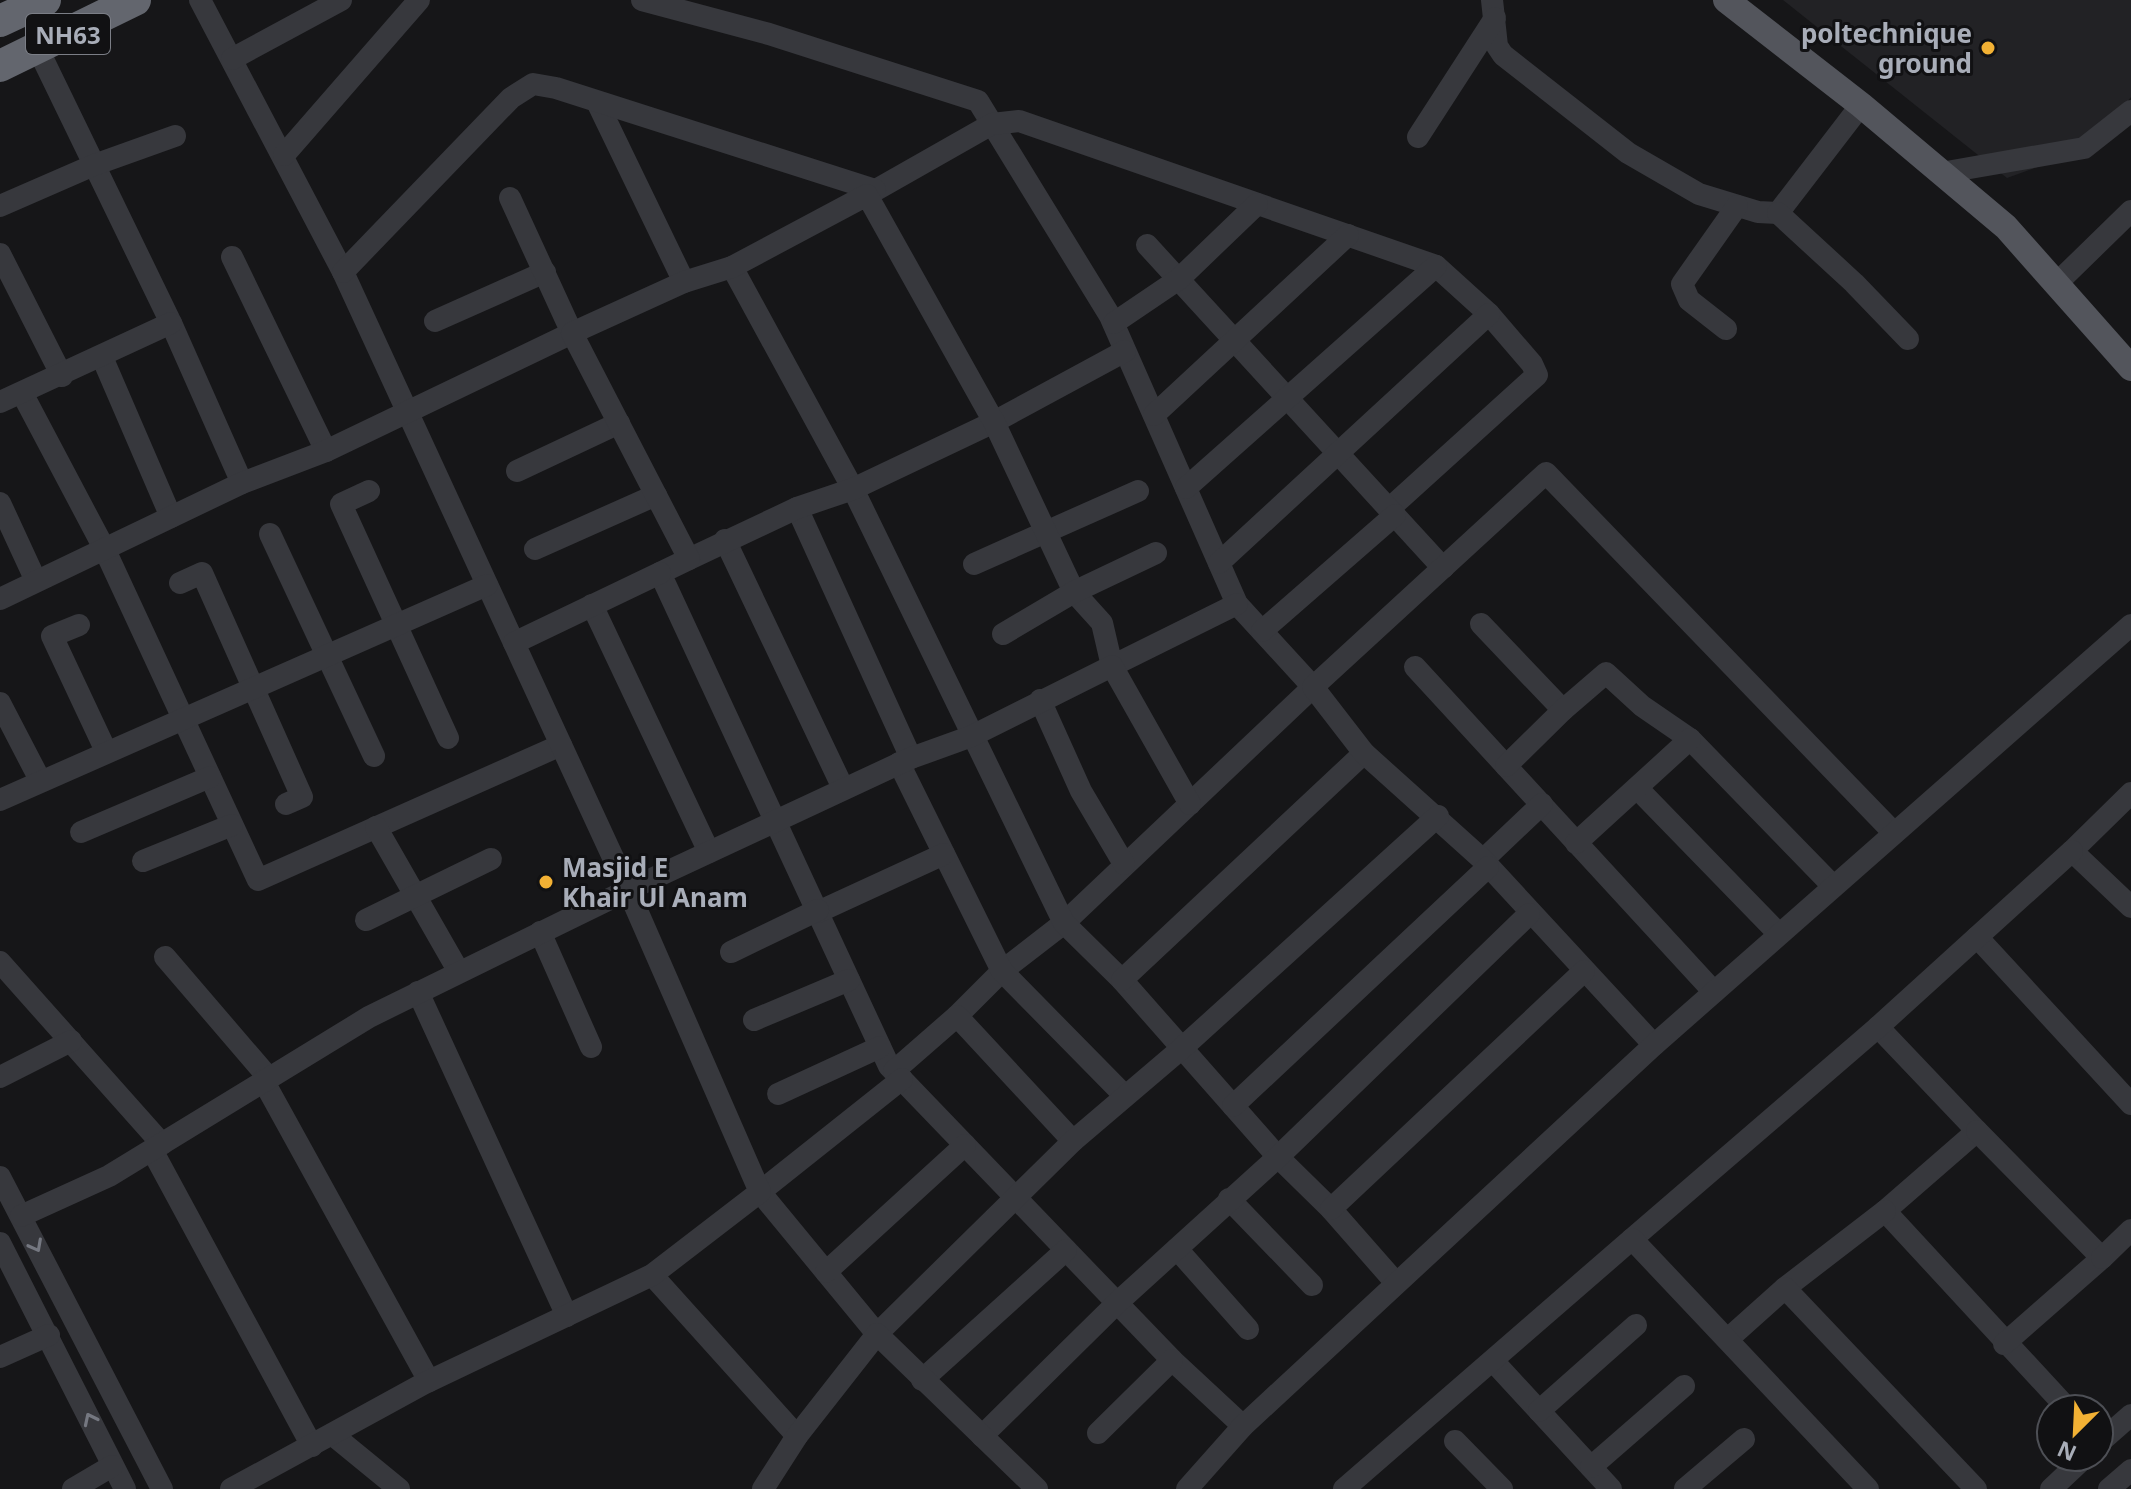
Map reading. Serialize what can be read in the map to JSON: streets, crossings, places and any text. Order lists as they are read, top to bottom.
{
  "streets": {
    "highway": ["NH63"]
  },
  "places": ["poltechnique ground", "Masjid E Khair Ul Anam"],
  "north": "bottom left"
}
